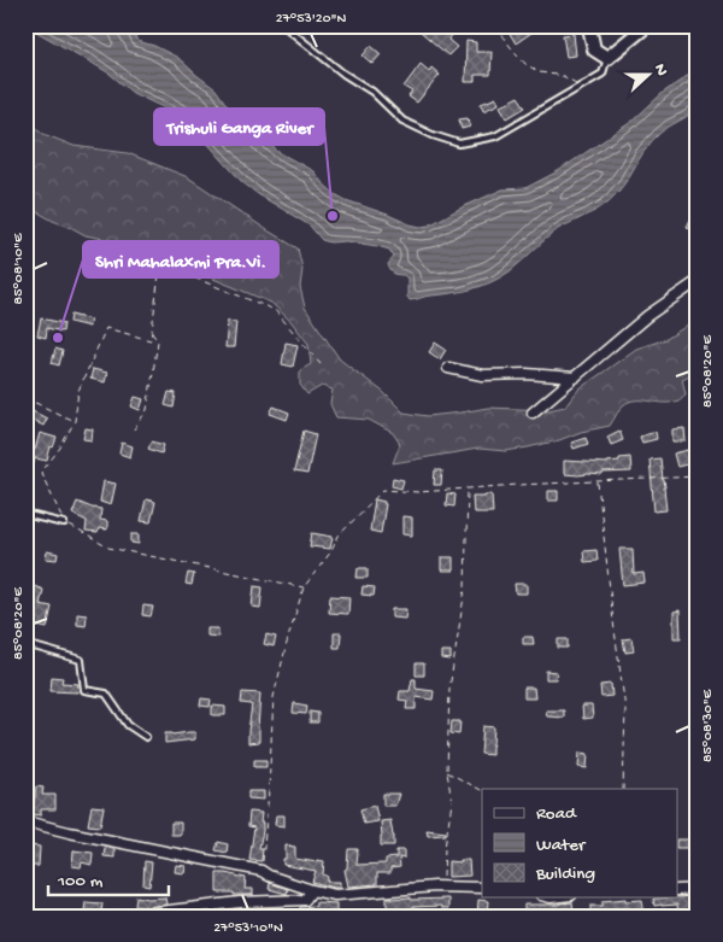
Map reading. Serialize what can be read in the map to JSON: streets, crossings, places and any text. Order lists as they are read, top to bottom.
{
  "places": ["Trishuli Ganga River", "Shri Mahalaxmi Pra.Vi."],
  "legend": ["Road", "Water", "Building"],
  "scale_bar": "100 m",
  "north": "right",
  "coordinates": [
    "27°53'20\"N",
    "85°08'10\"E",
    "85°08'20\"E",
    "85°08'30\"E",
    "27°53'10\"N"
  ]
}
